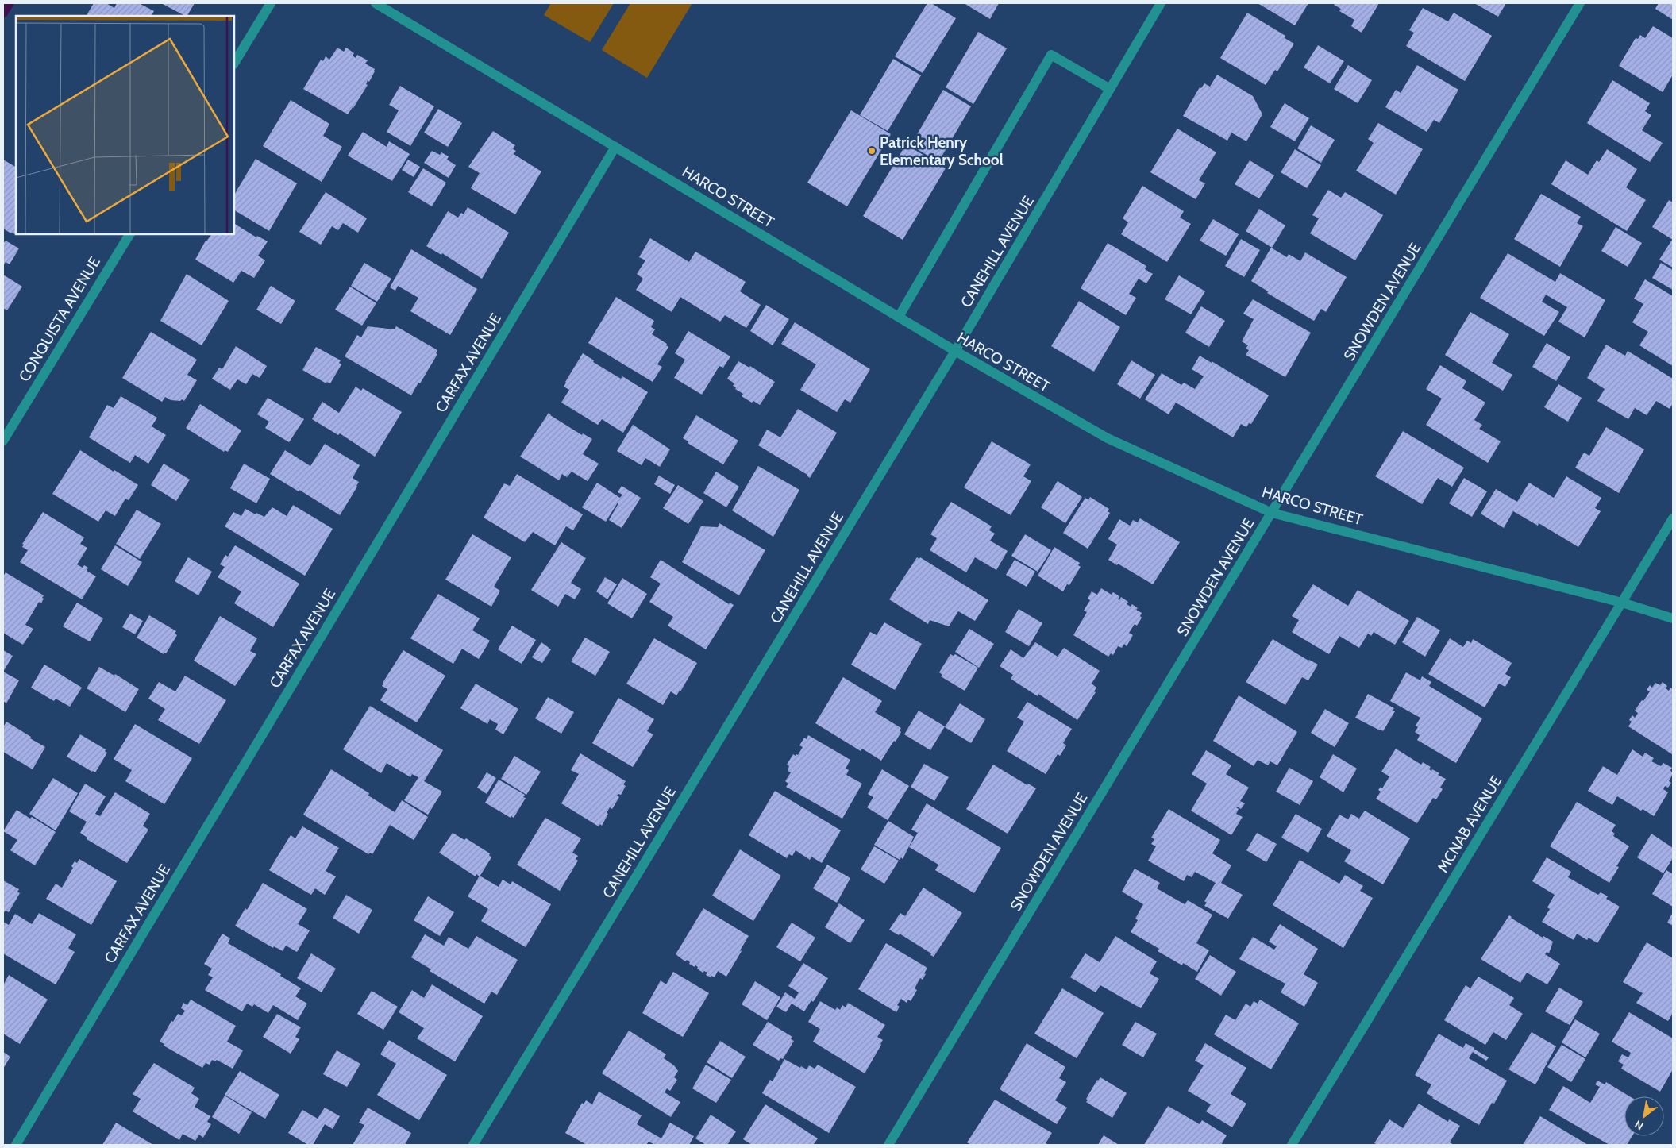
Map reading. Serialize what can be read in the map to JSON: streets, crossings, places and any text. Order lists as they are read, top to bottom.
{
  "streets": {
    "street": [
      "HARCO STREET",
      "CANEHILL AVENUE",
      "SNOWDEN AVENUE",
      "CONQUISTA AVENUE",
      "CARFAX AVENUE",
      "MCNAB AVENUE"
    ]
  },
  "crossings": [
    ["HARCO STREET", "CANEHILL AVENUE"],
    ["HARCO STREET", "SNOWDEN AVENUE"],
    ["HARCO STREET", "CARFAX AVENUE"],
    ["HARCO STREET", "MCNAB AVENUE"]
  ],
  "places": ["Patrick Henry Elementary School"],
  "north": "bottom left"
}
